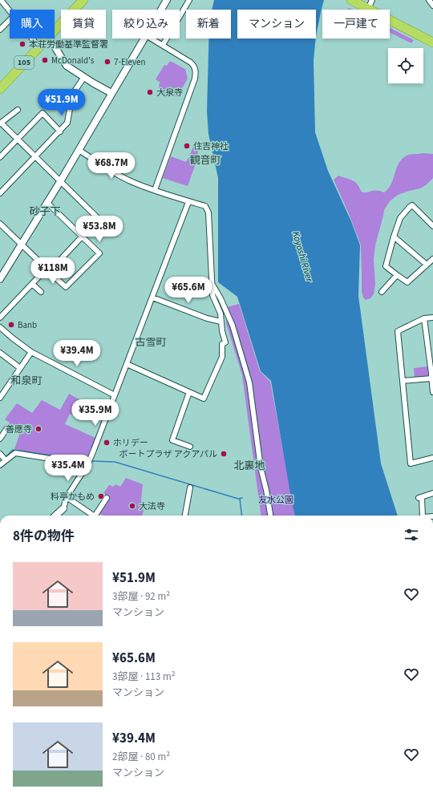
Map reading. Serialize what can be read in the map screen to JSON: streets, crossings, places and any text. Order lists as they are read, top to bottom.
{
  "streets": {
    "highway": ["105"]
  },
  "districts": [
    "観音町",
    "砂子下",
    "古雪町",
    "和泉町",
    "北裏地"
  ],
  "water": ["Koyoshi River"],
  "parks": ["友水公園"],
  "places": [
    "本荘労働基準監督署",
    "McDonald's",
    "7-Eleven",
    "大泉寺",
    "住吉神社",
    "Banb",
    "善應寺",
    "ホリデー",
    "ボートプラザ アクアパル",
    "料亭かもめ",
    "大法寺"
  ],
  "page": {
    "chip": [
      "購入",
      "賃貸",
      "絞り込み",
      "新着",
      "マンション",
      "一戸建て"
    ],
    "price": [
      "¥51.9M",
      "¥68.7M",
      "¥53.8M",
      "¥118M",
      "¥65.6M",
      "¥39.4M",
      "¥35.9M",
      "¥35.4M"
    ],
    "heading": "8件の物件",
    "list": [
      {
        "name": "¥51.9M",
        "note": "3部屋 · 92 m² · マンション"
      },
      {
        "name": "¥65.6M",
        "note": "3部屋 · 113 m² · マンション"
      },
      {
        "name": "¥39.4M",
        "note": "2部屋 · 80 m² · マンション"
      }
    ]
  }
}
